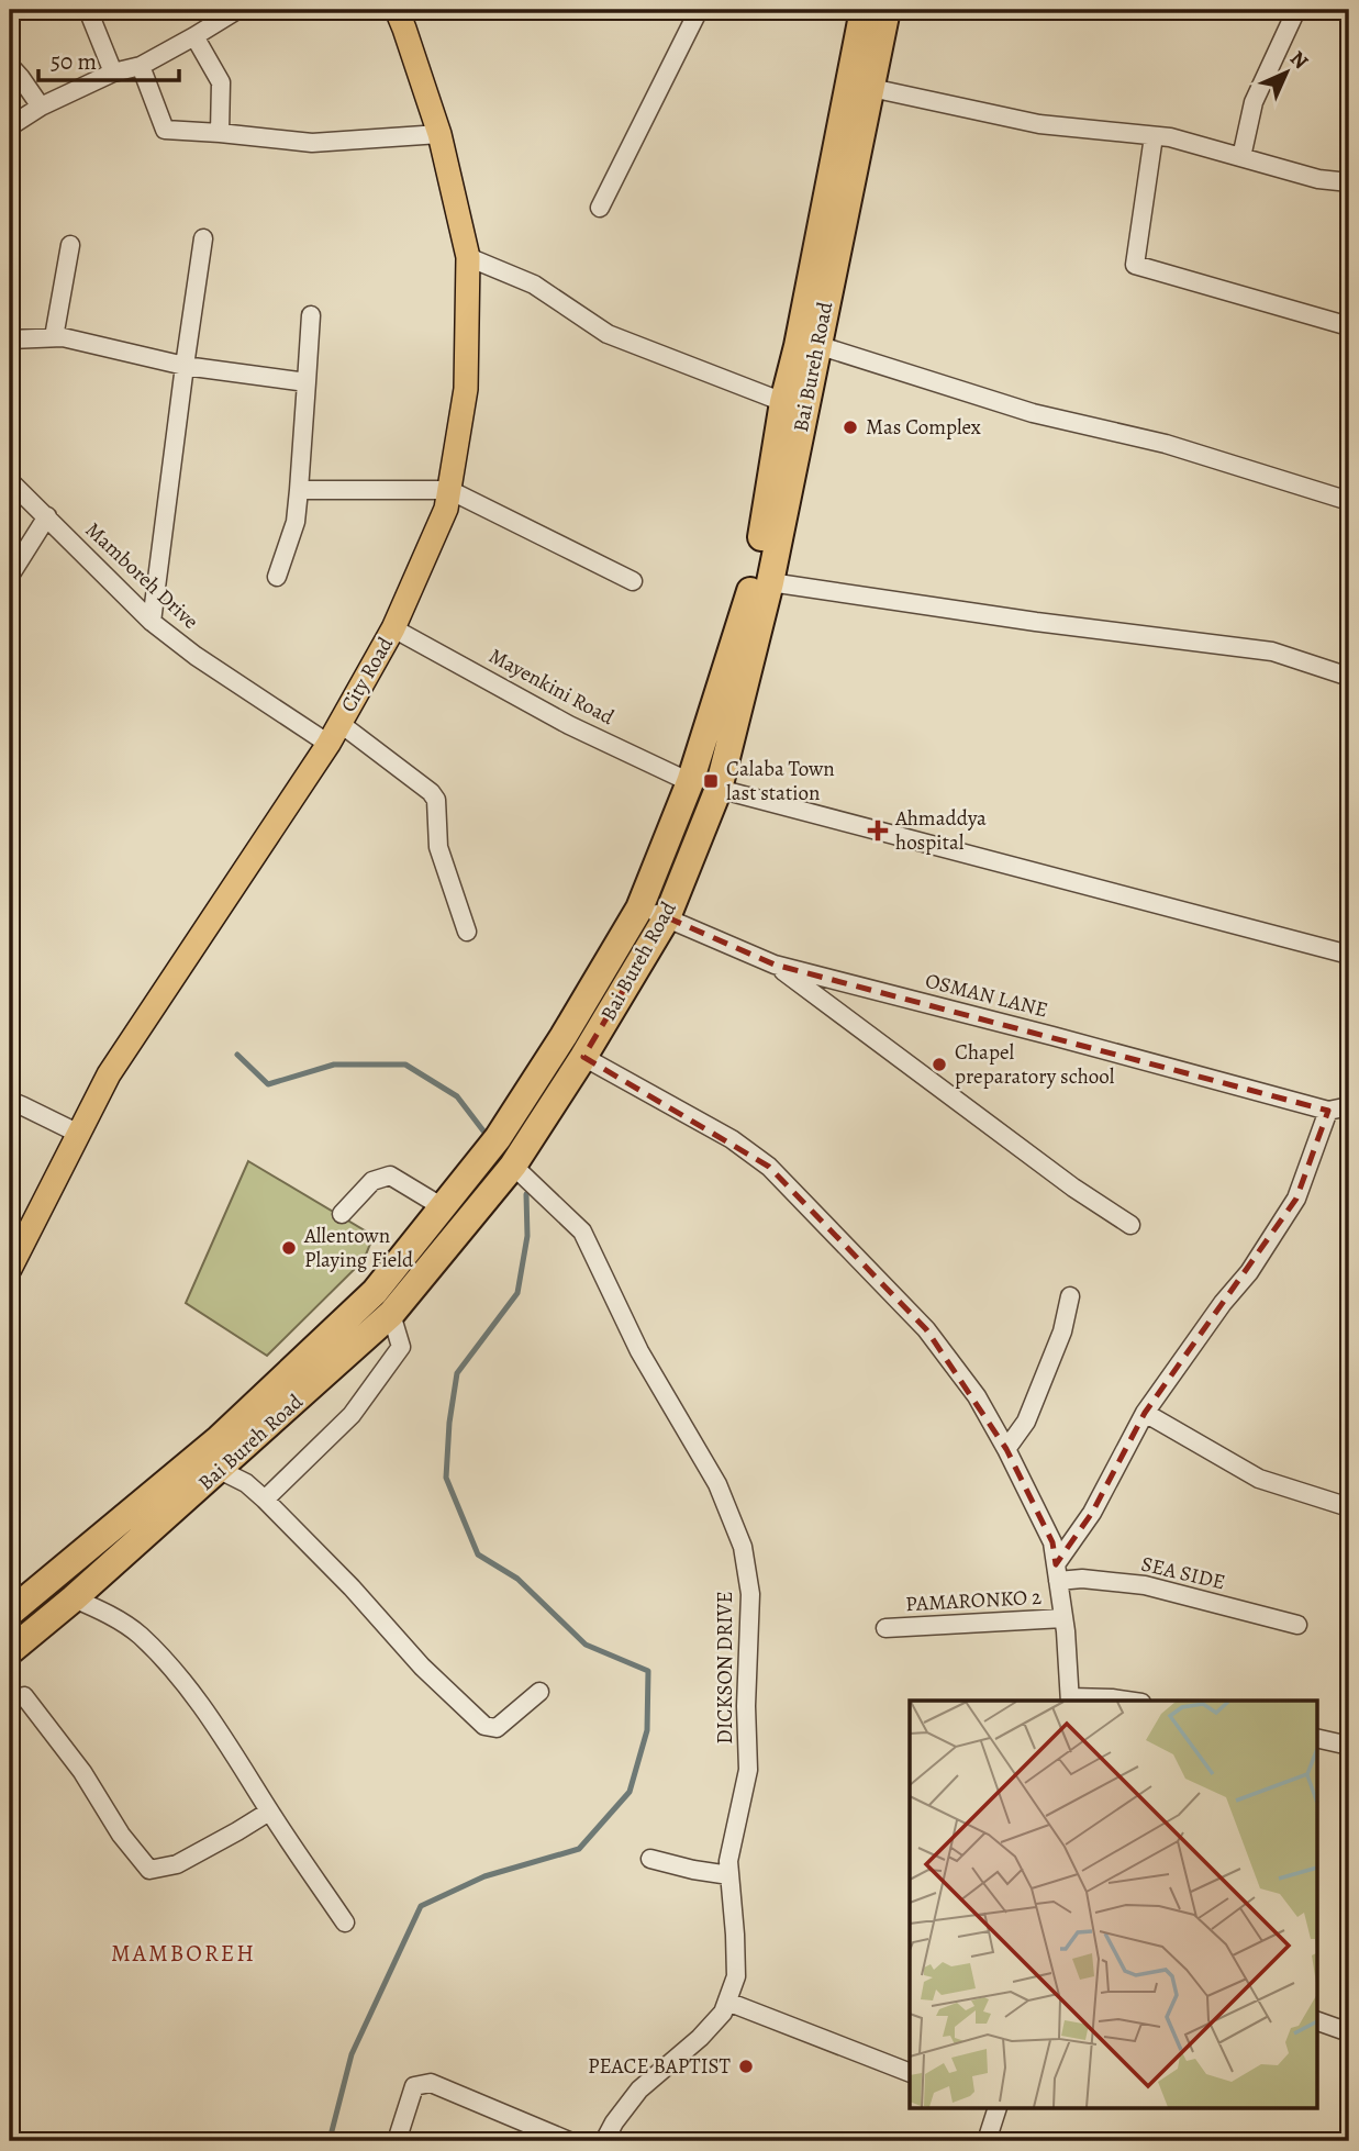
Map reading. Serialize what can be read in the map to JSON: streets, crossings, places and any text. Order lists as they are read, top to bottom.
{
  "streets": {
    "highway": ["Bai Bureh Road"],
    "main road": ["City Road"],
    "street": [
      "Mamboreh Drive",
      "Mayenkini Road",
      "OSMAN LANE",
      "SEA SIDE",
      "PAMARONKO 2",
      "DICKSON DRIVE"
    ]
  },
  "crossings": [
    ["Bai Bureh Road", "Mayenkini Road"],
    ["Bai Bureh Road", "OSMAN LANE"],
    ["Bai Bureh Road", "DICKSON DRIVE"],
    ["Mamboreh Drive", "City Road"],
    ["City Road", "Mayenkini Road"]
  ],
  "districts": ["MAMBOREH"],
  "places": {
    "other": [
      "Mas Complex",
      "Chapel preparatory school",
      "Allentown Playing Field",
      "PEACE BAPTIST"
    ],
    "transit": ["Calaba Town last station"],
    "health": ["Ahmaddya hospital"]
  },
  "scale_bar": "50 m",
  "north": "top right"
}
